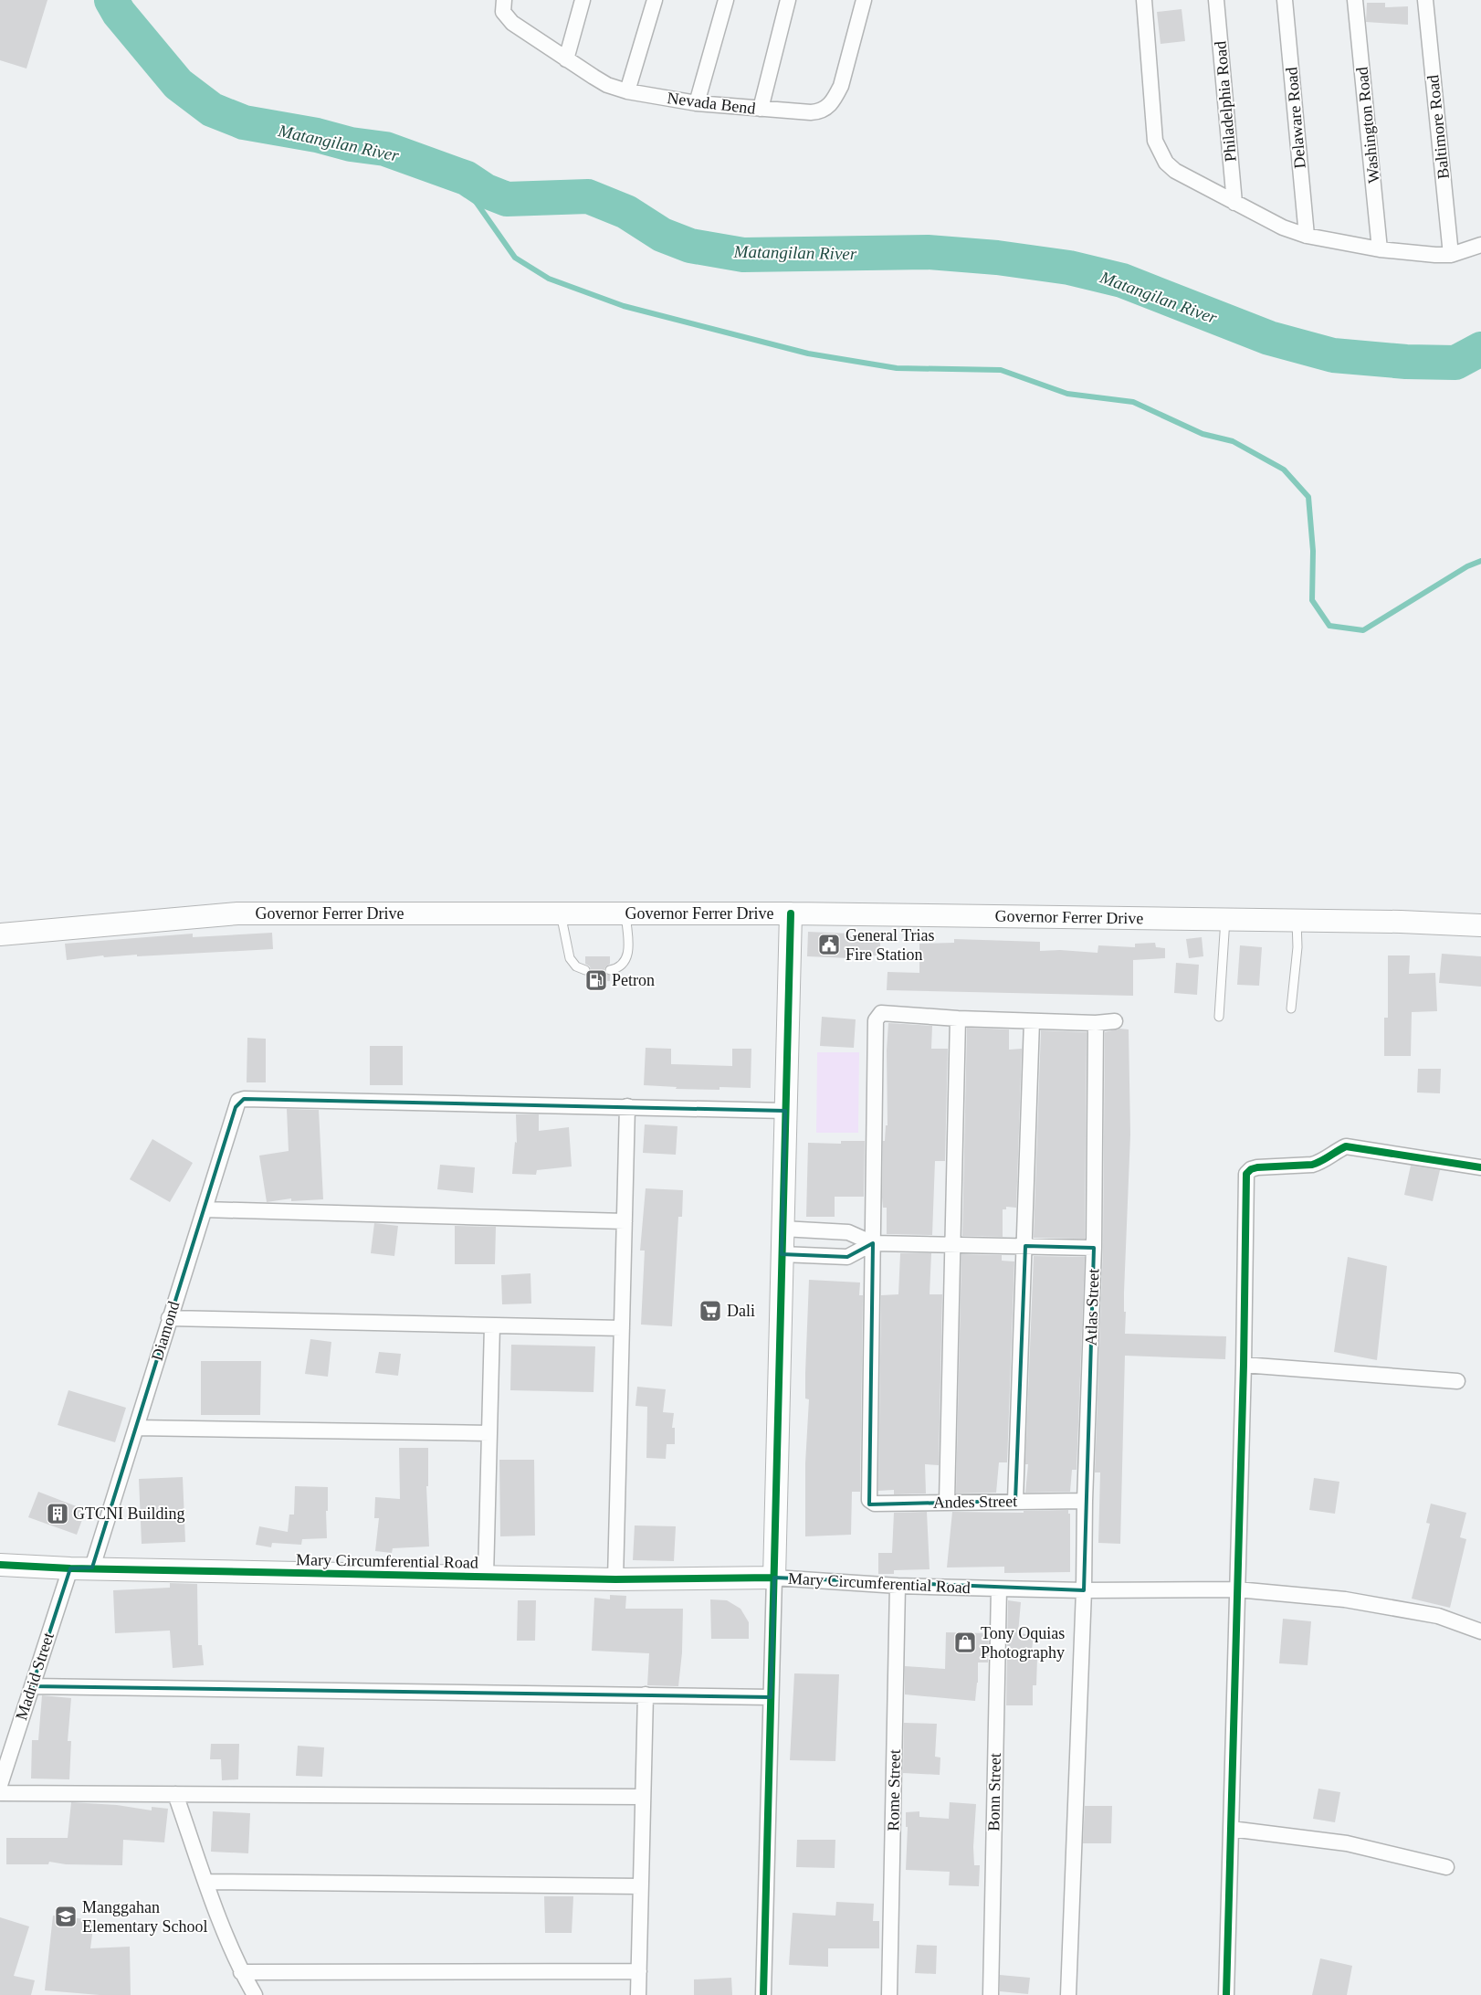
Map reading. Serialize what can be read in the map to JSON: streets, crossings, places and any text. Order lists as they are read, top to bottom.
{
  "streets": {
    "main road": ["Governor Ferrer Drive", "Mary Circumferential Road"],
    "street": [
      "Philadelphia Road",
      "Nevada Bend",
      "Delaware Road",
      "Washington Road",
      "Baltimore Road",
      "Atlas Street",
      "Diamond",
      "Andes Street",
      "Madrid Street",
      "Rome Street",
      "Bonn Street"
    ]
  },
  "crossings": [
    ["Atlas Street", "Andes Street"],
    ["Atlas Street", "Mary Circumferential Road"],
    ["Diamond", "Mary Circumferential Road"],
    ["Mary Circumferential Road", "Madrid Street"],
    ["Mary Circumferential Road", "Rome Street"],
    ["Mary Circumferential Road", "Bonn Street"]
  ],
  "water": ["Matangilan River"],
  "places": {
    "public building": ["General Trias Fire Station"],
    "fuel station": ["Petron"],
    "supermarket": ["Dali"],
    "building": ["GTCNI Building"],
    "shop": ["Tony Oquias Photography"],
    "school or university": ["Manggahan Elementary School"]
  }
}
